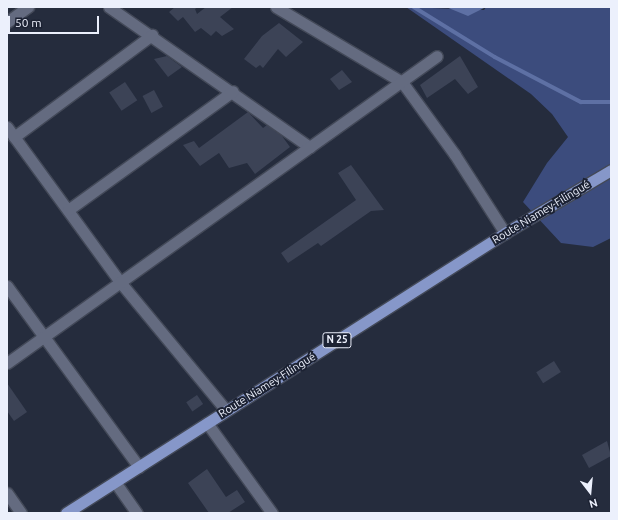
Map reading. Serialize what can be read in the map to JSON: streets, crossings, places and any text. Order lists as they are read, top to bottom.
{
  "streets": {
    "main road": ["Route Niamey-Filingué", "N 25"]
  },
  "scale_bar": "50 m",
  "north": "bottom"
}
